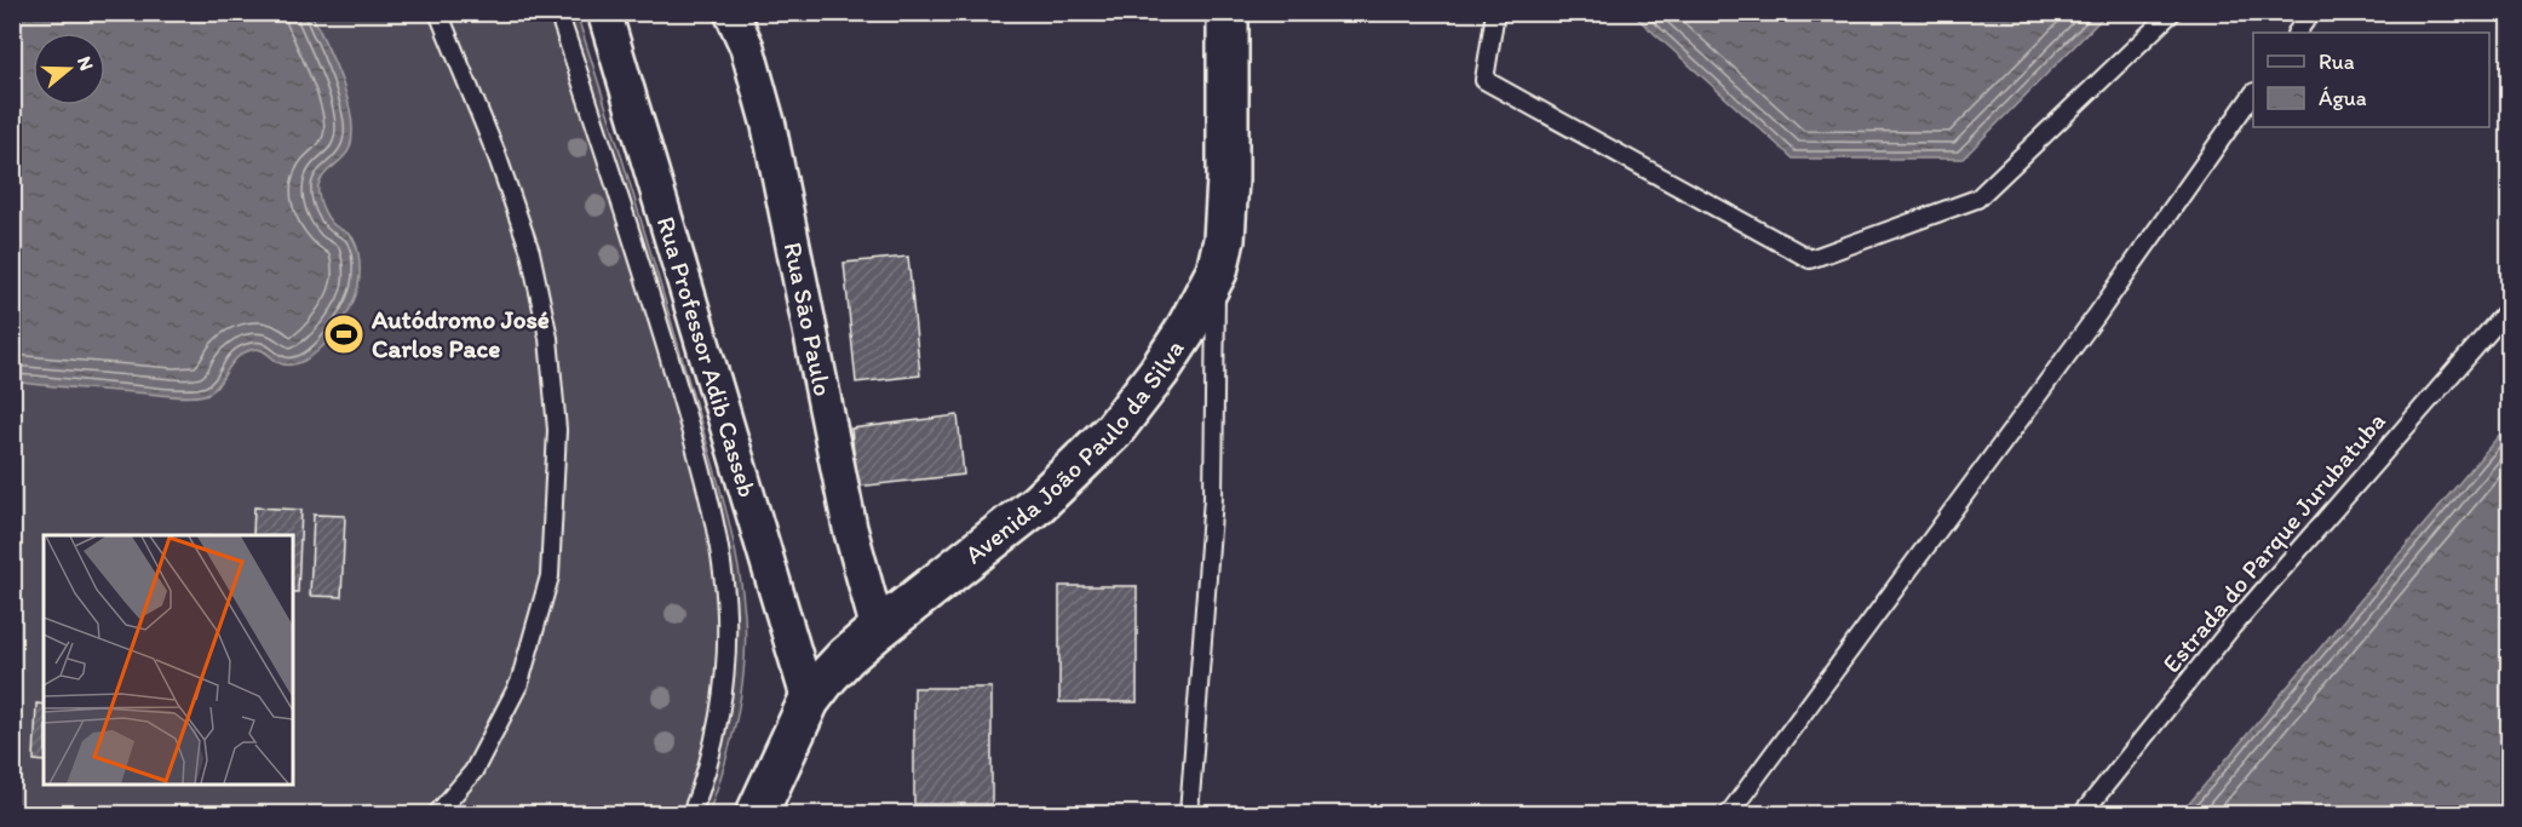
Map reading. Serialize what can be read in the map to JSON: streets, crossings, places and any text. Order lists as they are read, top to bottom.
{
  "streets": {
    "street": ["Rua Sāo Paulo", "Rua Professor Adib Casseb", "Avenida João Paulo da Silva"],
    "lane": ["Estrada do Parque Jurubatuba"]
  },
  "crossings": [
    ["Rua Sāo Paulo", "Avenida João Paulo da Silva"],
    ["Rua Professor Adib Casseb", "Avenida João Paulo da Silva"]
  ],
  "places": {
    "sports": ["Autódromo José Carlos Pace"]
  },
  "legend": ["Rua", "Água"],
  "north": "right"
}
